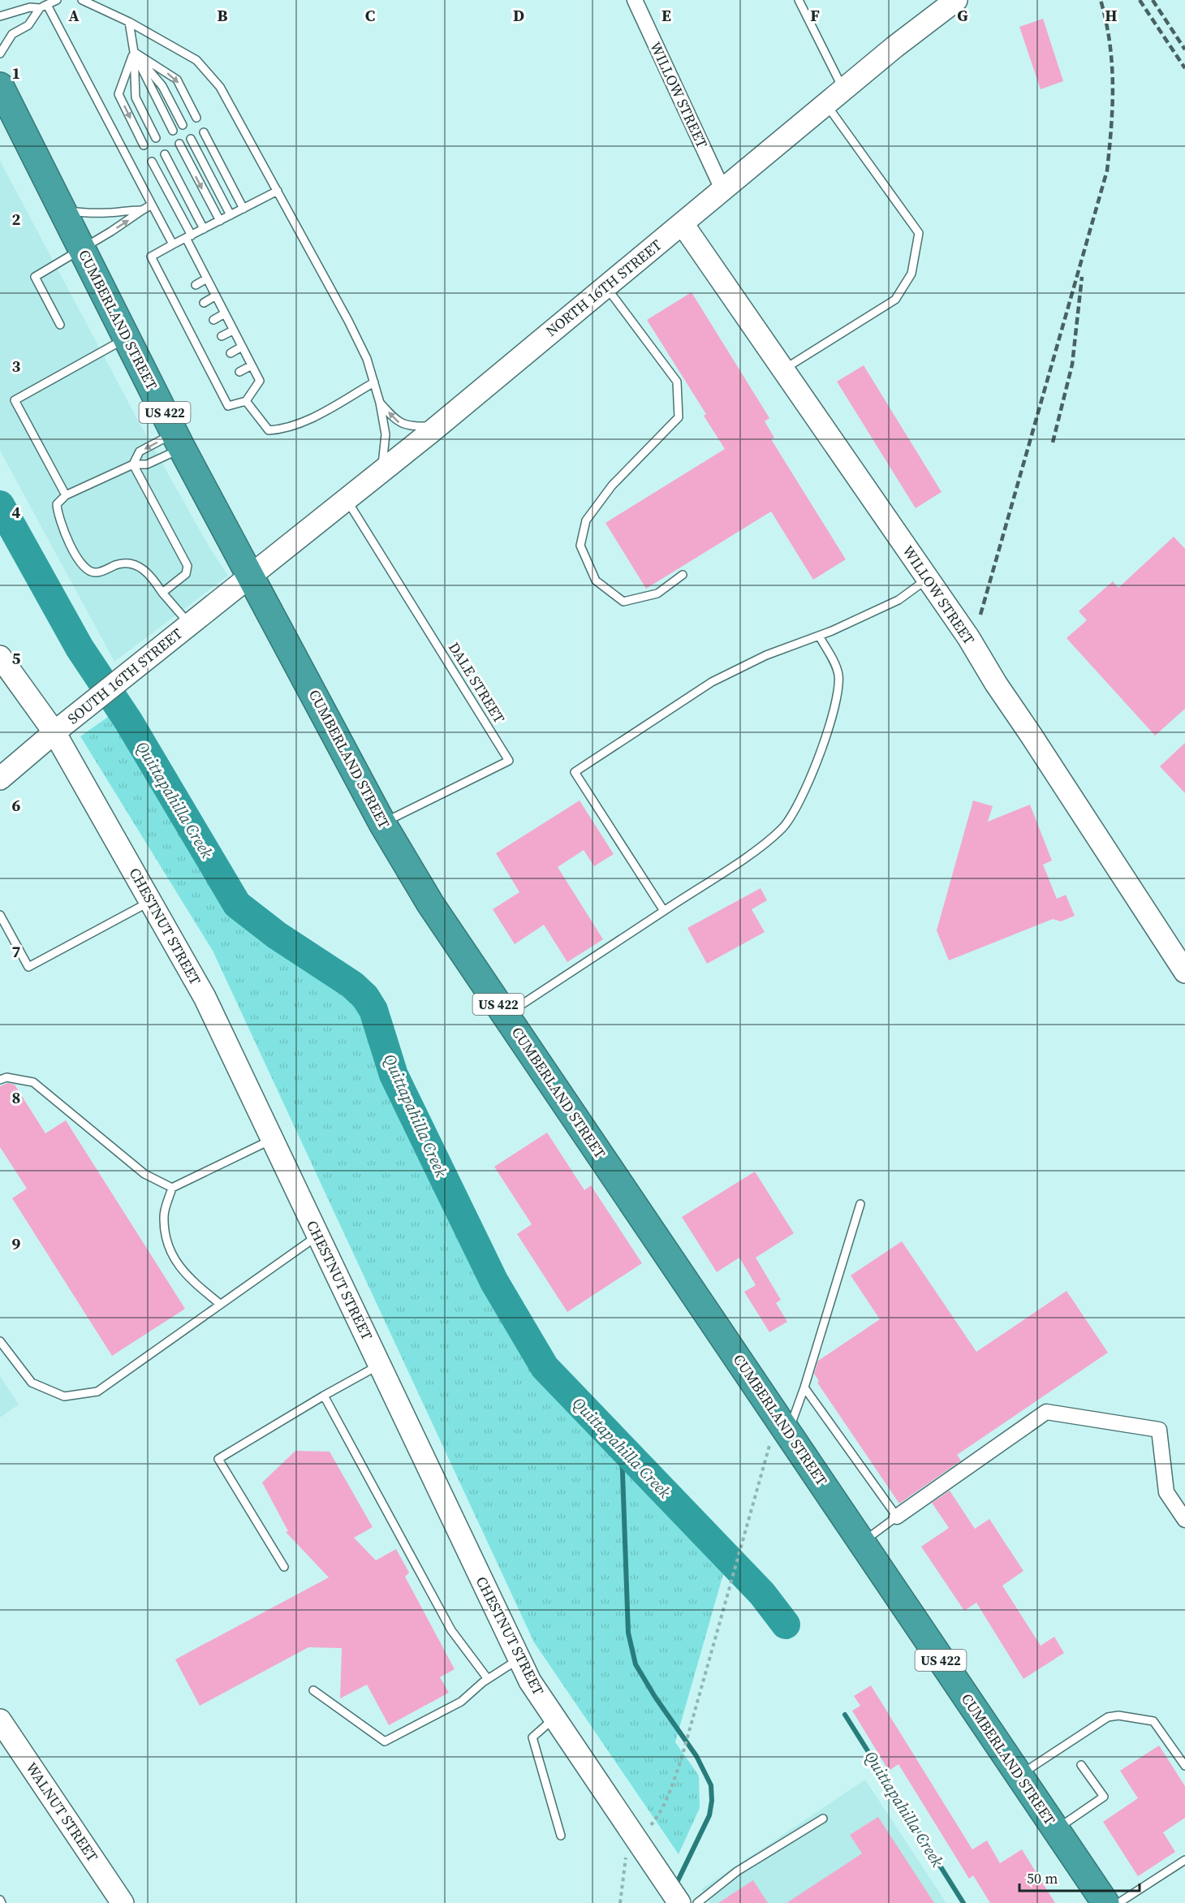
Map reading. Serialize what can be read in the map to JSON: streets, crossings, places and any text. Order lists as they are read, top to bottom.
{
  "streets": {
    "highway": ["CUMBERLAND STREET", "US 422"],
    "street": [
      "WILLOW STREET",
      "NORTH 16TH STREET",
      "SOUTH 16TH STREET",
      "CHESTNUT STREET",
      "WALNUT STREET"
    ],
    "lane": ["DALE STREET"]
  },
  "crossings": [
    ["WILLOW STREET", "NORTH 16TH STREET"],
    ["NORTH 16TH STREET", "CUMBERLAND STREET"],
    ["NORTH 16TH STREET", "SOUTH 16TH STREET"],
    ["NORTH 16TH STREET", "DALE STREET"],
    ["CUMBERLAND STREET", "SOUTH 16TH STREET"],
    ["CUMBERLAND STREET", "DALE STREET"],
    ["SOUTH 16TH STREET", "CHESTNUT STREET"]
  ],
  "water": ["Quittapahilla Creek"],
  "scale_bar": "50 m",
  "grid": {
    "columns": [
      "A",
      "B",
      "C",
      "D",
      "E",
      "F",
      "G",
      "H"
    ],
    "rows": [
      "1",
      "2",
      "3",
      "4",
      "5",
      "6",
      "7",
      "8",
      "9"
    ]
  }
}
